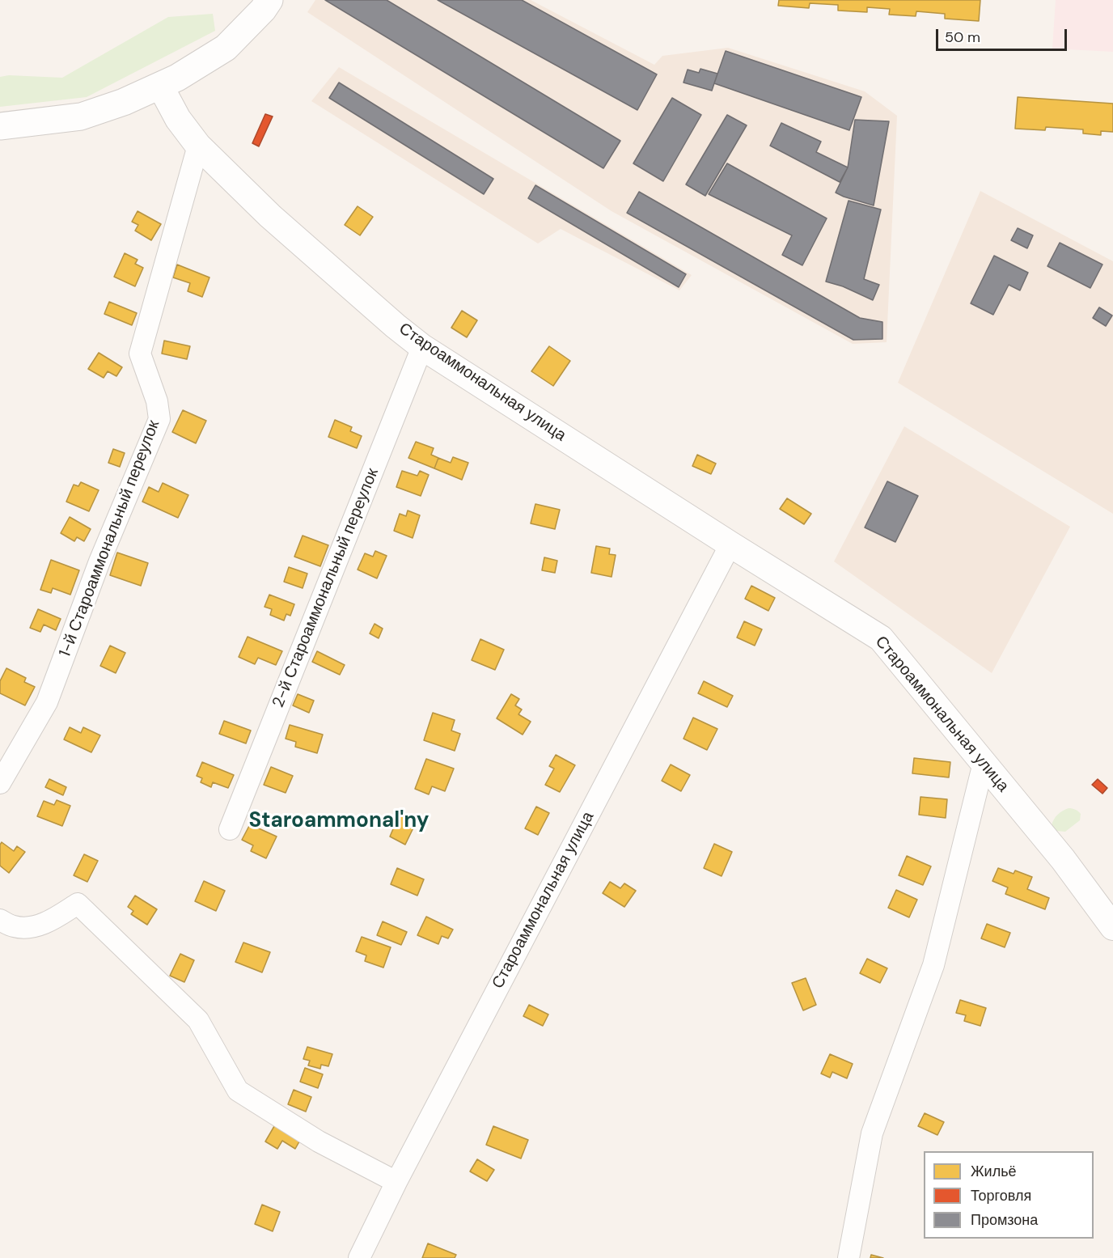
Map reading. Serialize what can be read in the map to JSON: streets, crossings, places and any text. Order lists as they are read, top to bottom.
{
  "streets": {
    "street": ["Староаммональная улица", "1-й Староаммональный переулок", "2-й Староаммональный переулок"]
  },
  "crossings": [
    ["Староаммональная улица", "1-й Староаммональный переулок"],
    ["Староаммональная улица", "2-й Староаммональный переулок"]
  ],
  "districts": ["Staroammonal'ny"],
  "legend": ["Жильё", "Торговля", "Промзона"],
  "scale_bar": "50 m"
}
